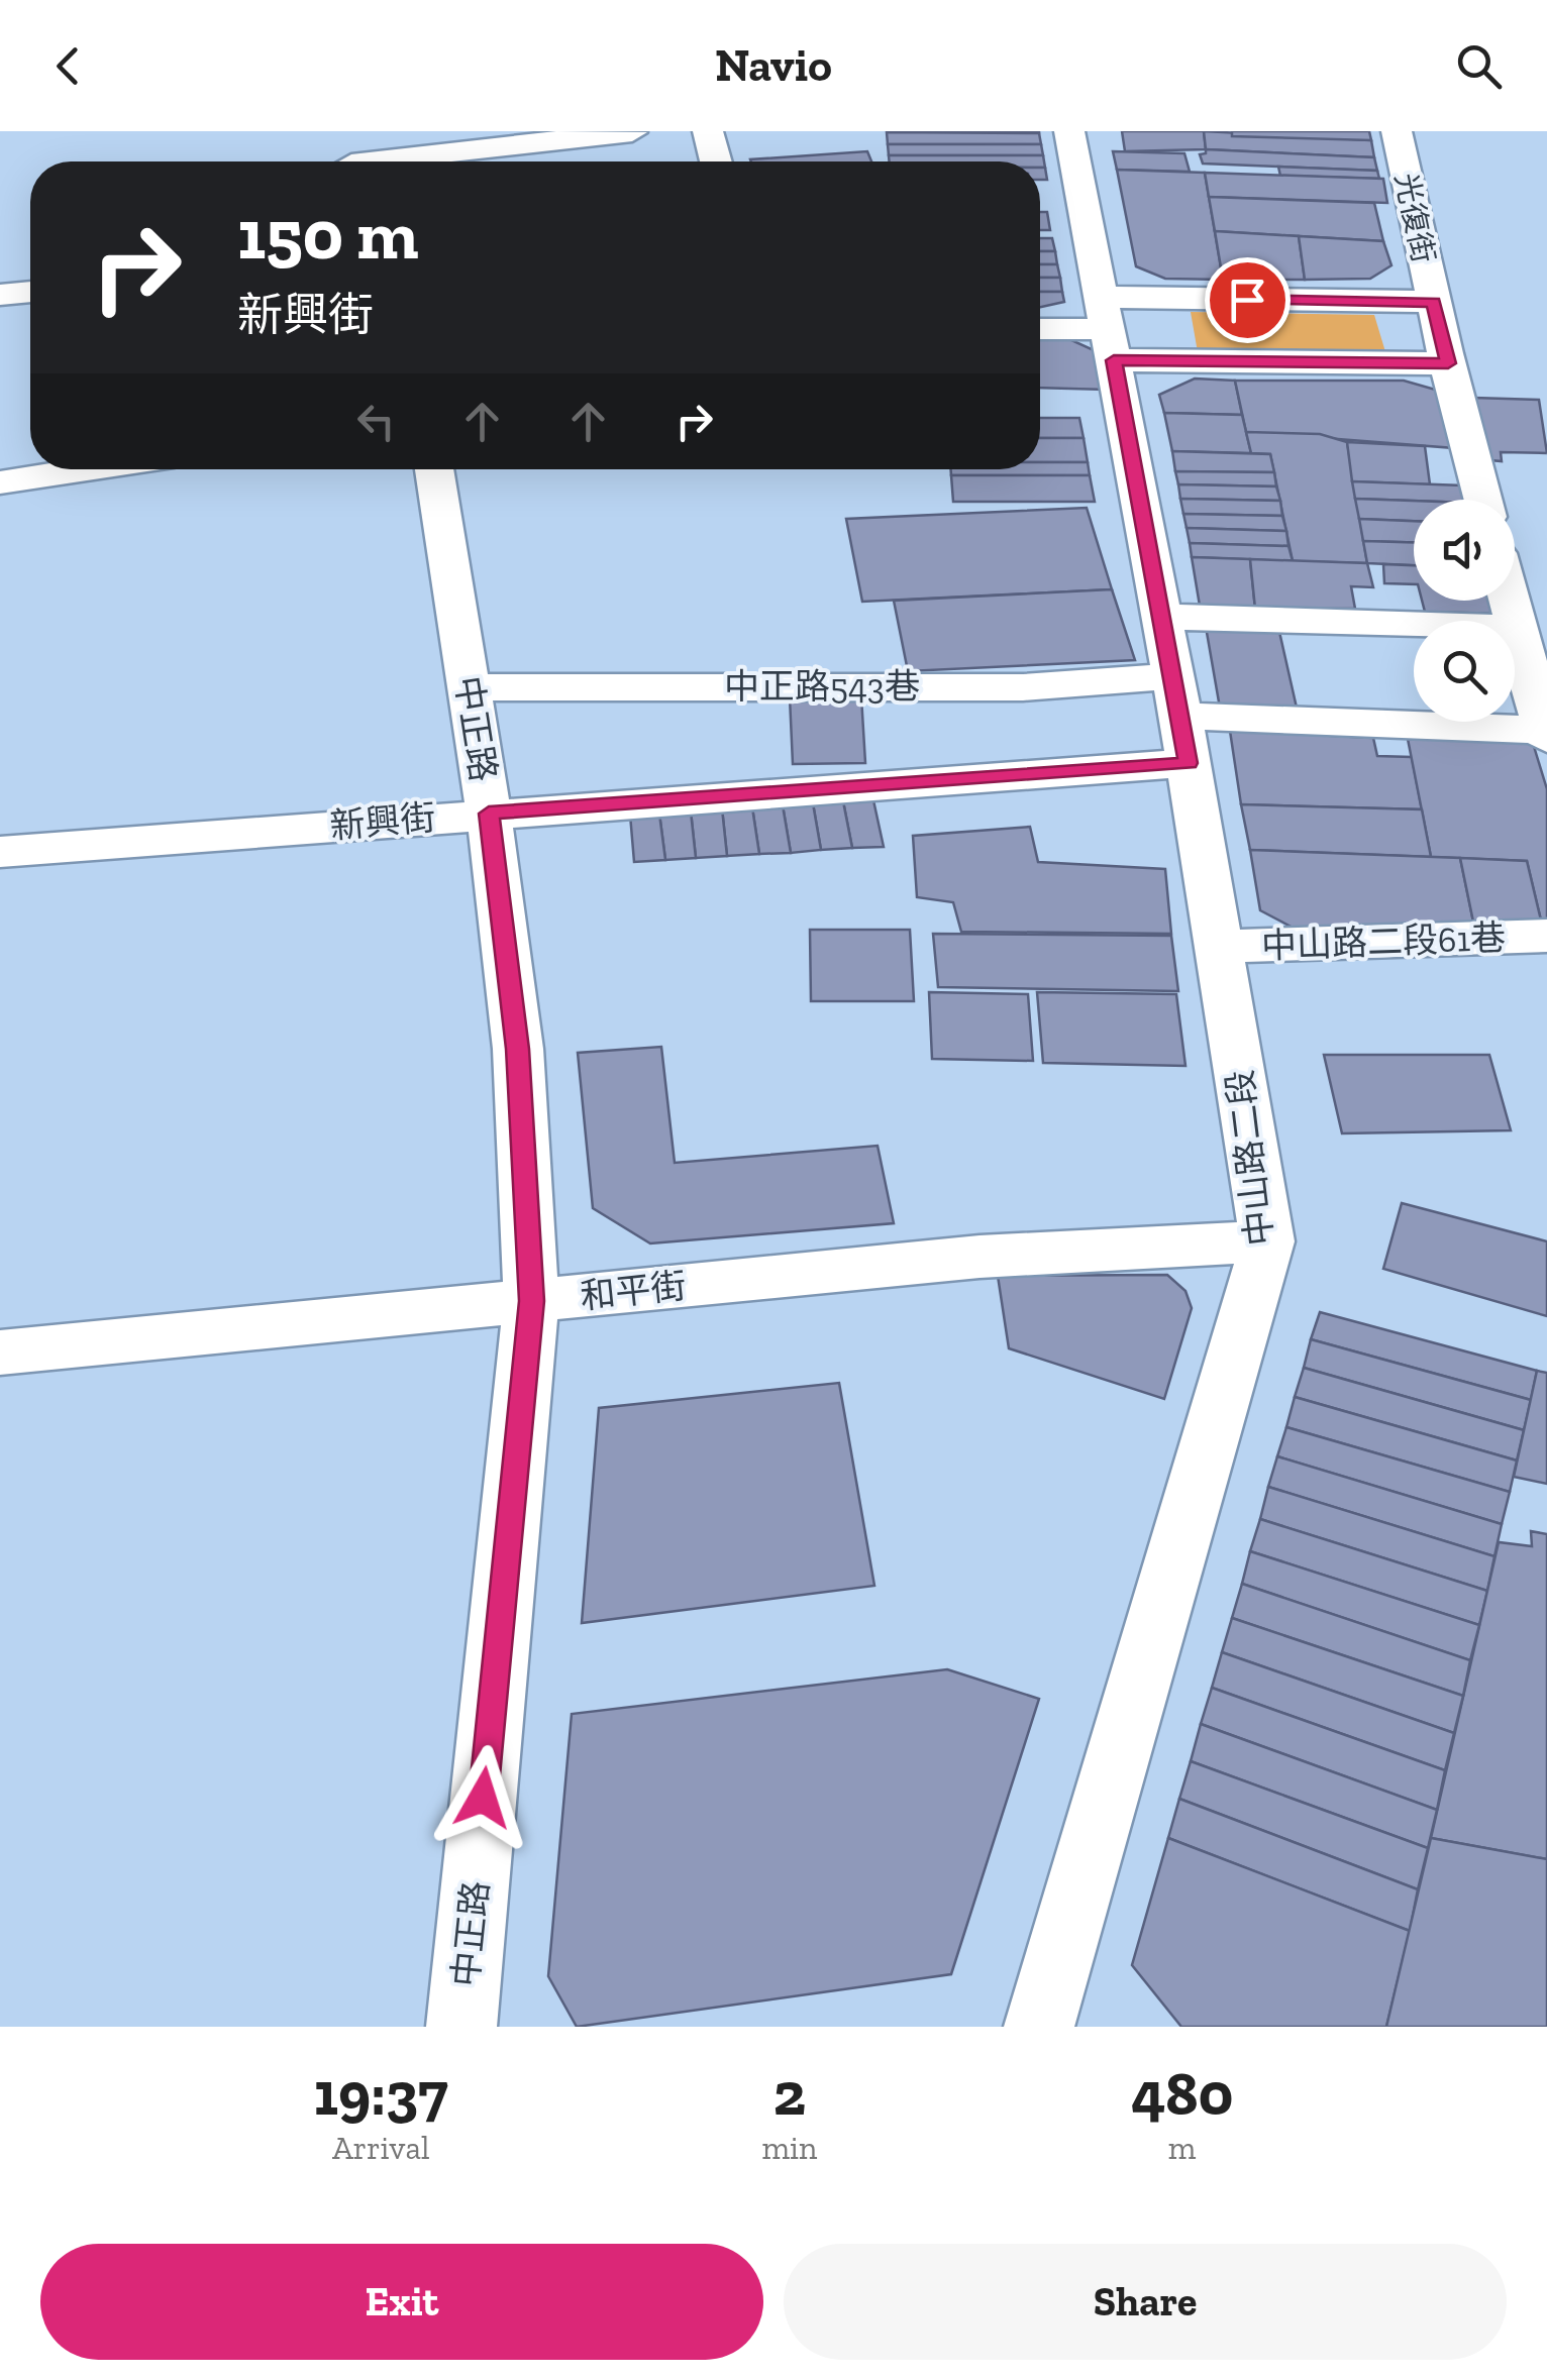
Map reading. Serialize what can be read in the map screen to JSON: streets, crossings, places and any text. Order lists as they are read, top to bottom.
{
  "streets": {
    "street": [
      "光復街",
      "中正路543巷",
      "中正路",
      "新興街",
      "中山路二段61巷",
      "中山路二段",
      "和平街"
    ]
  },
  "crossings": [
    ["中正路543巷", "中正路"],
    ["中正路543巷", "中山路二段"],
    ["中正路", "新興街"],
    ["中正路", "和平街"],
    ["新興街", "中山路二段"],
    ["中山路二段61巷", "中山路二段"],
    ["中山路二段", "和平街"]
  ],
  "page": {
    "header": "Navio",
    "turn": ["150 m", "新興街"],
    "eta": [
      "19:37",
      "Arrival",
      "2",
      "min",
      "480",
      "m"
    ],
    "buttons": ["Exit", "Share"]
  }
}
